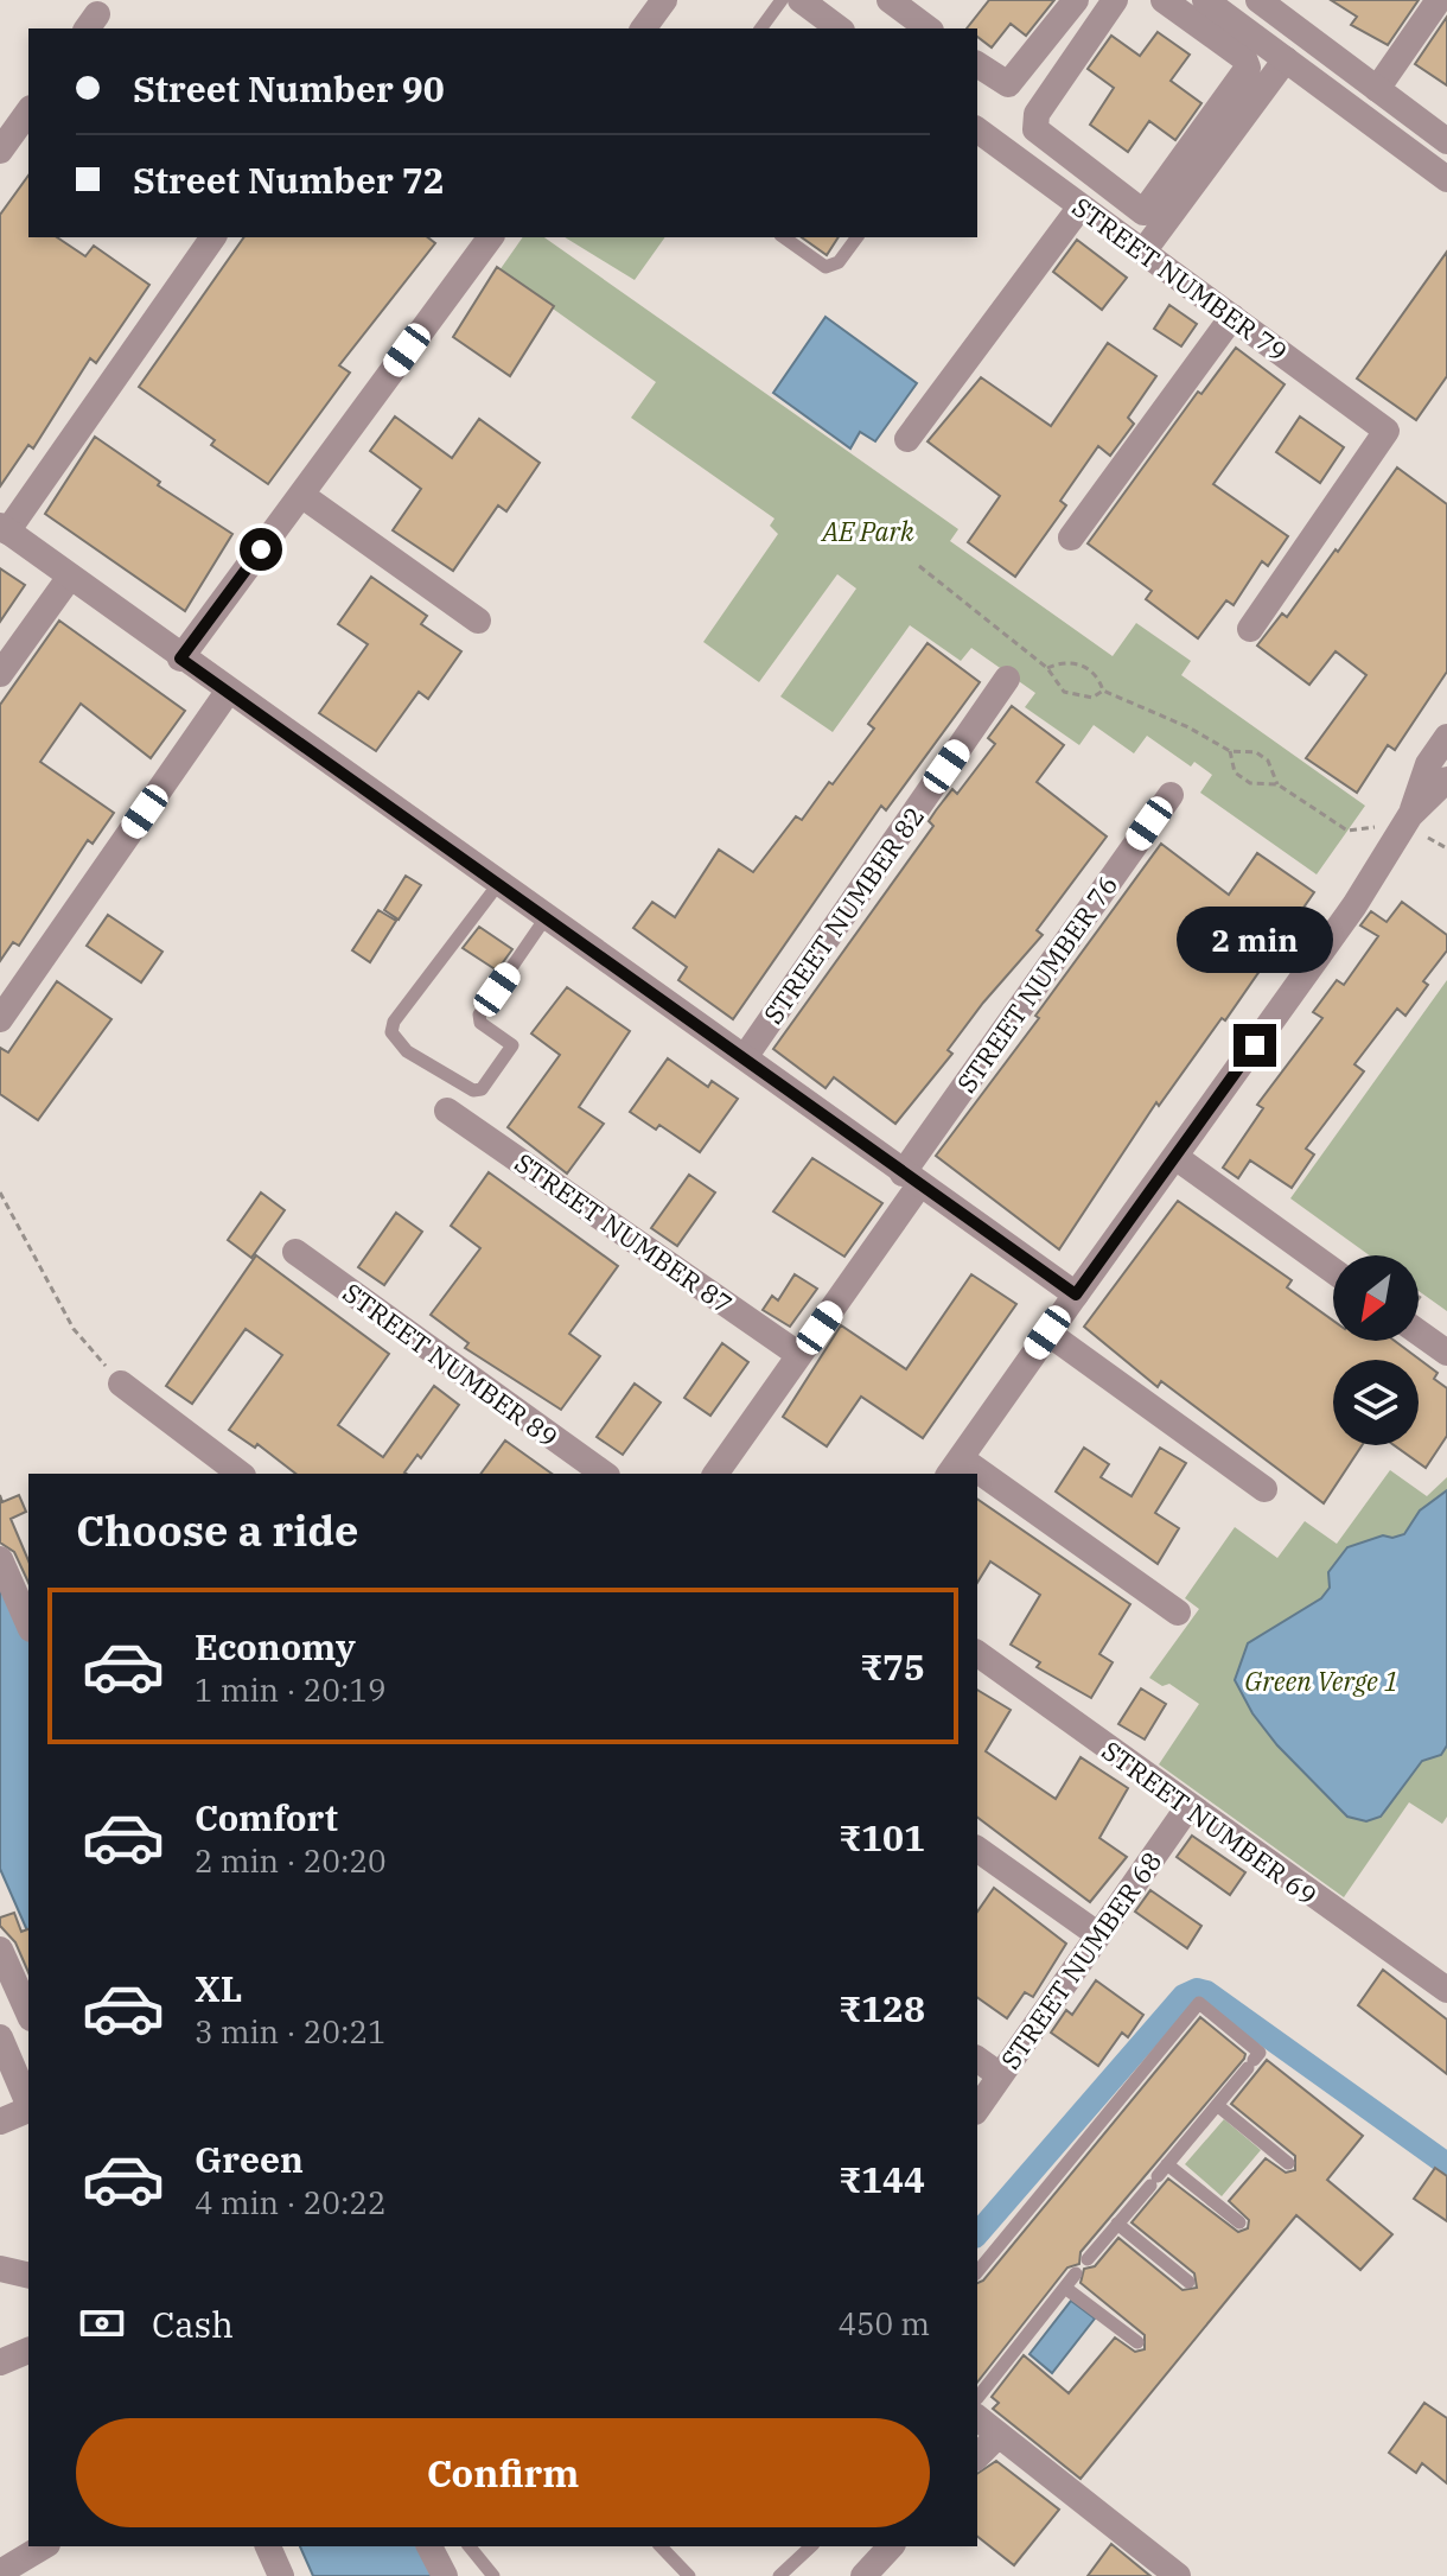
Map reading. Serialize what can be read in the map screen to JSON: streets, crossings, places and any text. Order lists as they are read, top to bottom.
{
  "streets": {
    "street": [
      "STREET NUMBER 79",
      "STREET NUMBER 82",
      "STREET NUMBER 76",
      "STREET NUMBER 87",
      "STREET NUMBER 89",
      "STREET NUMBER 69",
      "STREET NUMBER 68"
    ]
  },
  "crossings": [
    ["STREET NUMBER 76", "STREET NUMBER 87"],
    ["STREET NUMBER 69", "STREET NUMBER 68"]
  ],
  "parks": ["AE Park", "Green Verge 1"],
  "north": "bottom left",
  "page": {
    "banner": ["Street Number 90", "Street Number 72"],
    "bubble": "2 min",
    "heading": "Choose a ride",
    "list": [
      {
        "name": "Economy",
        "note": "1 min · 20:19",
        "value": "₹75"
      },
      {
        "name": "Comfort",
        "note": "2 min · 20:20",
        "value": "₹101"
      },
      {
        "name": "XL",
        "note": "3 min · 20:21",
        "value": "₹128"
      },
      {
        "name": "Green",
        "note": "4 min · 20:22",
        "value": "₹144"
      }
    ],
    "pay": ["Cash", "450 m"],
    "buttons": "Confirm"
  }
}
